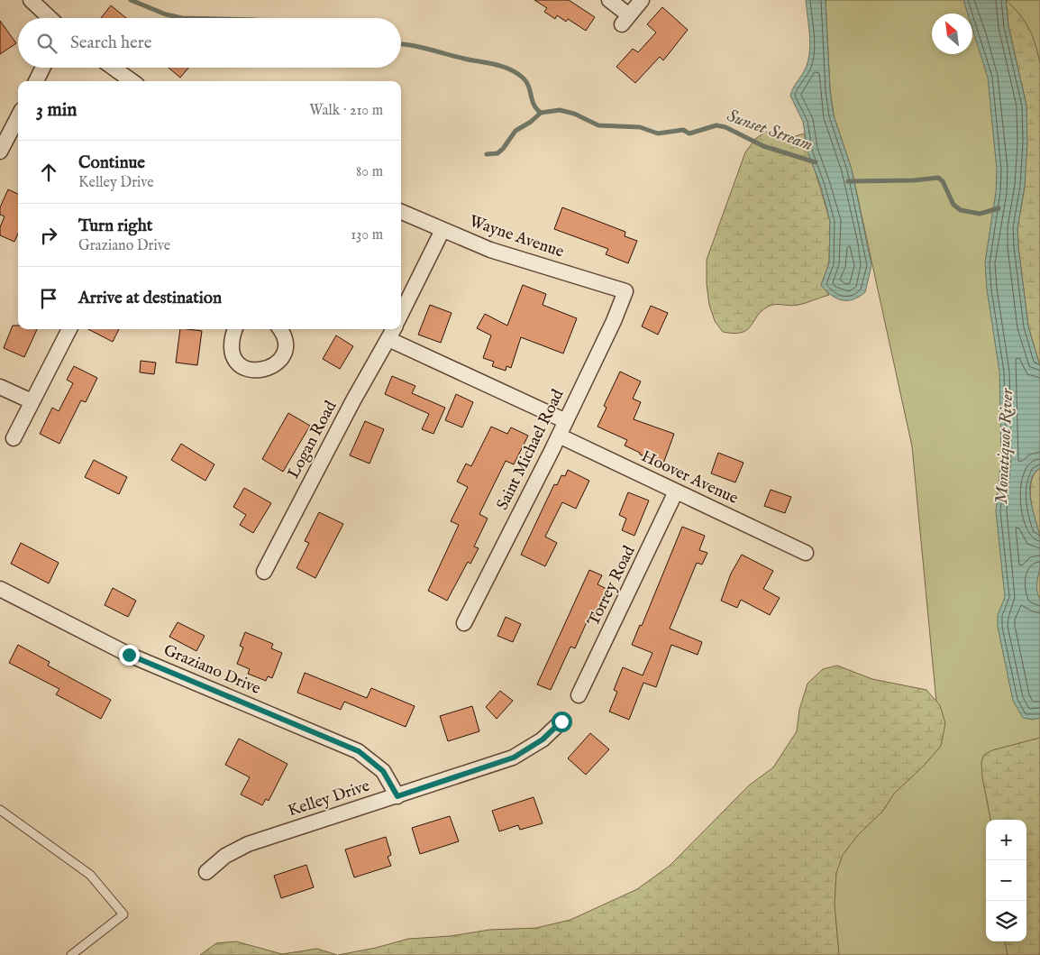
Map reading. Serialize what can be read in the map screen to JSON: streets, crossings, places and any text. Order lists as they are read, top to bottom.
{
  "streets": {
    "street": [
      "Wayne Avenue",
      "Logan Road",
      "Saint Michael Road",
      "Hoover Avenue",
      "Torrey Road",
      "Graziano Drive",
      "Kelley Drive"
    ]
  },
  "crossings": [
    ["Wayne Avenue", "Saint Michael Road"],
    ["Saint Michael Road", "Hoover Avenue"],
    ["Hoover Avenue", "Torrey Road"],
    ["Graziano Drive", "Kelley Drive"]
  ],
  "water": ["Sunset Stream", "Monatiquot River"],
  "north": "top left",
  "page": {
    "search": "Search here",
    "heading": ["3 min", "Walk · 210 m"],
    "list": [
      ["Continue", "Kelley Drive", "80 m"],
      ["Turn right", "Graziano Drive", "130 m"],
      "Arrive at destination"
    ],
    "map_buttons": ["+", "−"]
  }
}
